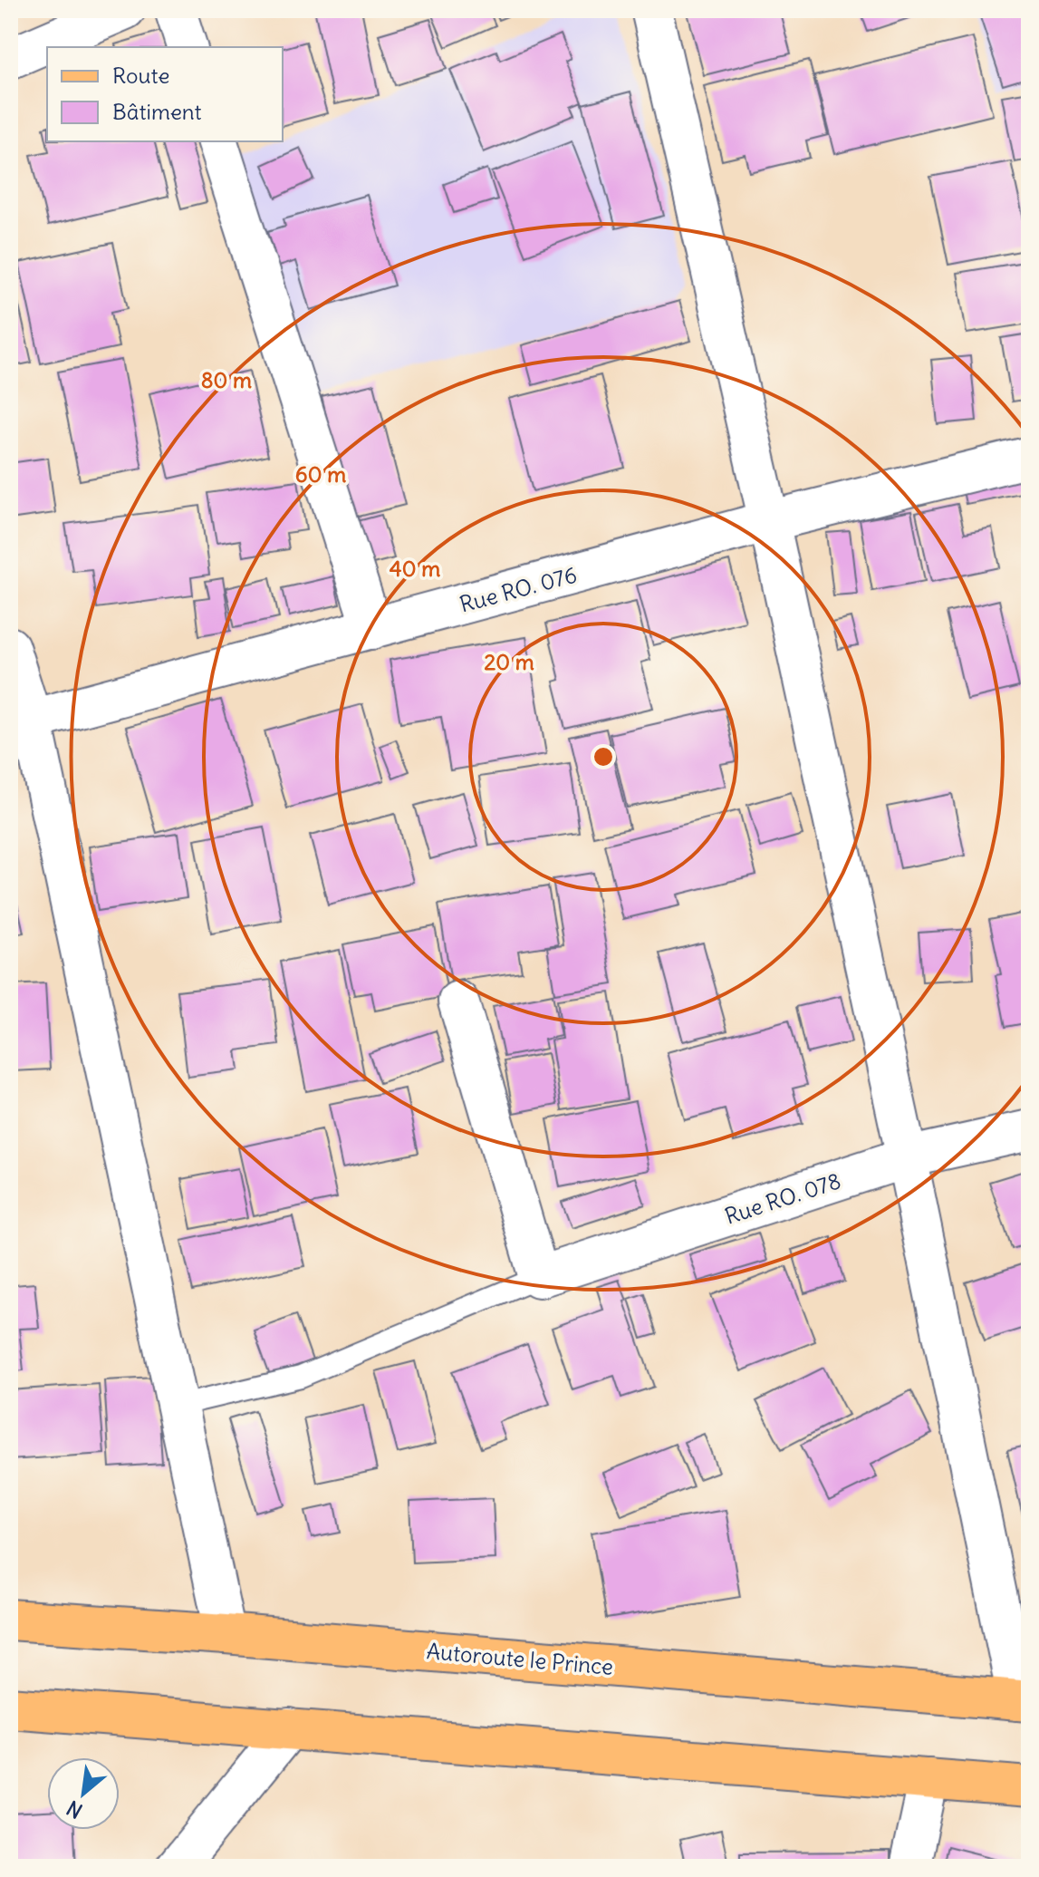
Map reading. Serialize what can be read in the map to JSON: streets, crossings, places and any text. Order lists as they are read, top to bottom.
{
  "streets": {
    "main road": ["Autoroute le Prince"],
    "street": ["Rue RO. 076", "Rue RO. 078"]
  },
  "legend": ["Route", "Bâtiment"],
  "north": "bottom left",
  "rings": [
    "80 m",
    "60 m",
    "40 m",
    "20 m"
  ]
}
